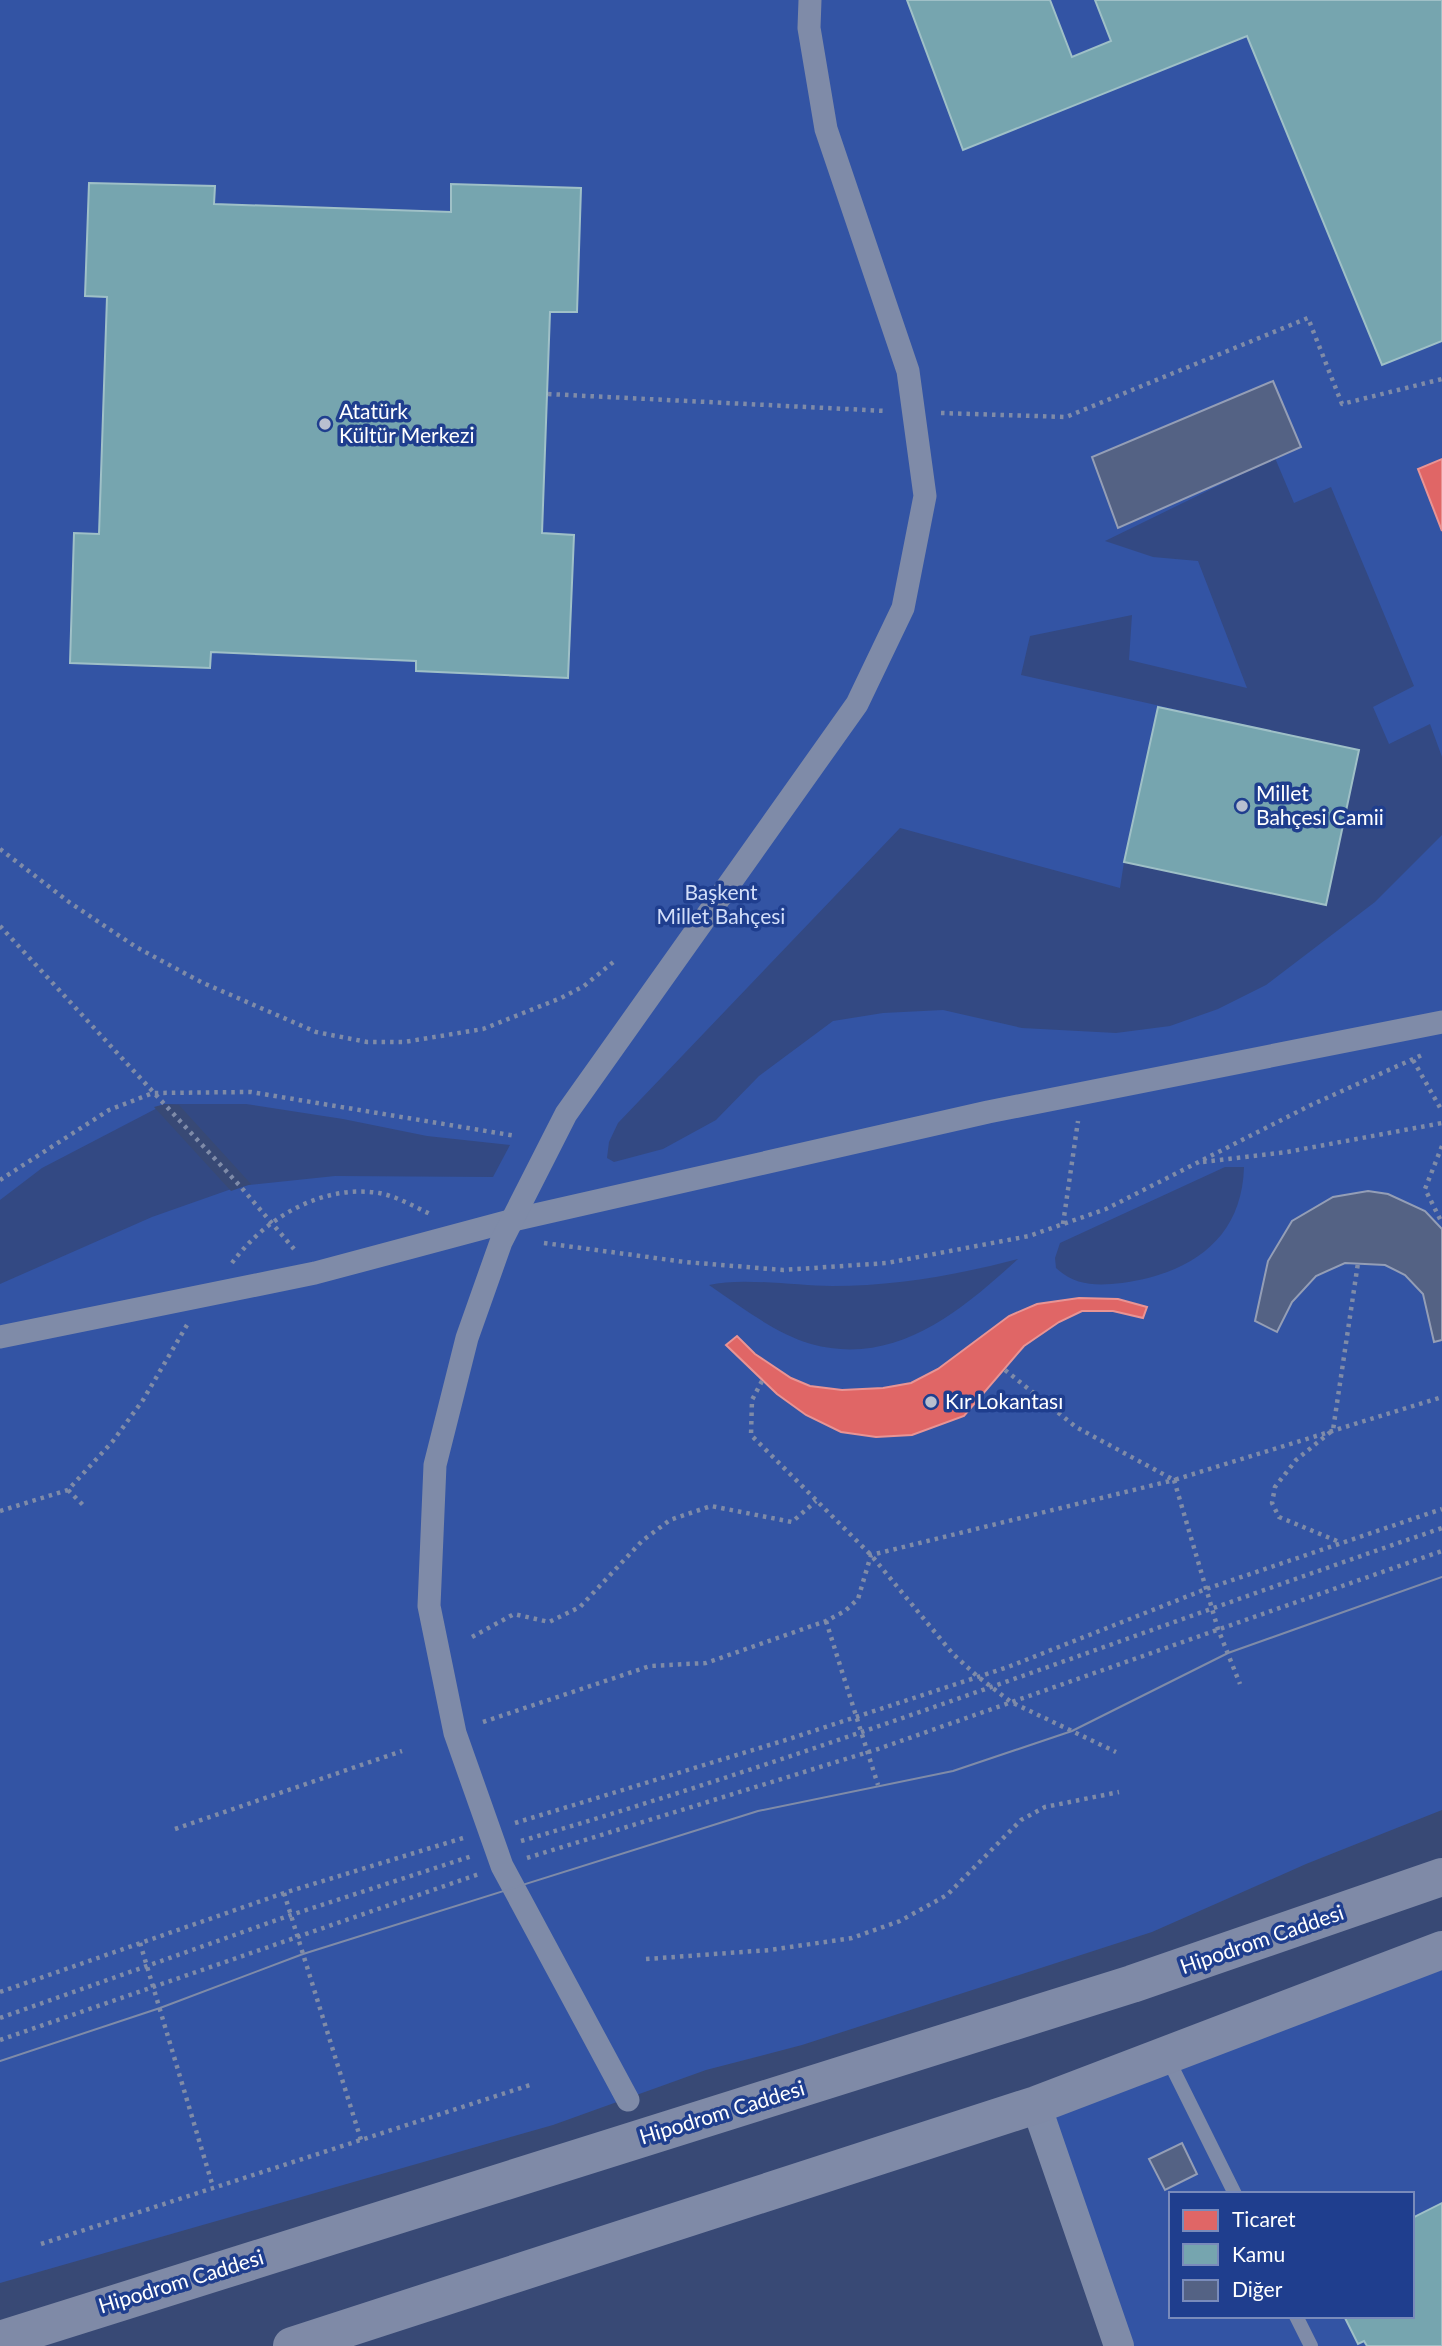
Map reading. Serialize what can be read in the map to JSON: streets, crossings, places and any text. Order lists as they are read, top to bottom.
{
  "streets": {
    "main road": ["Hipodrom Caddesi"]
  },
  "parks": ["Başkent Millet Bahçesi"],
  "places": ["Atatürk Kültür Merkezi", "Millet Bahçesi Camii", "Kır Lokantası"],
  "legend": ["Ticaret", "Kamu", "Diğer"]
}
